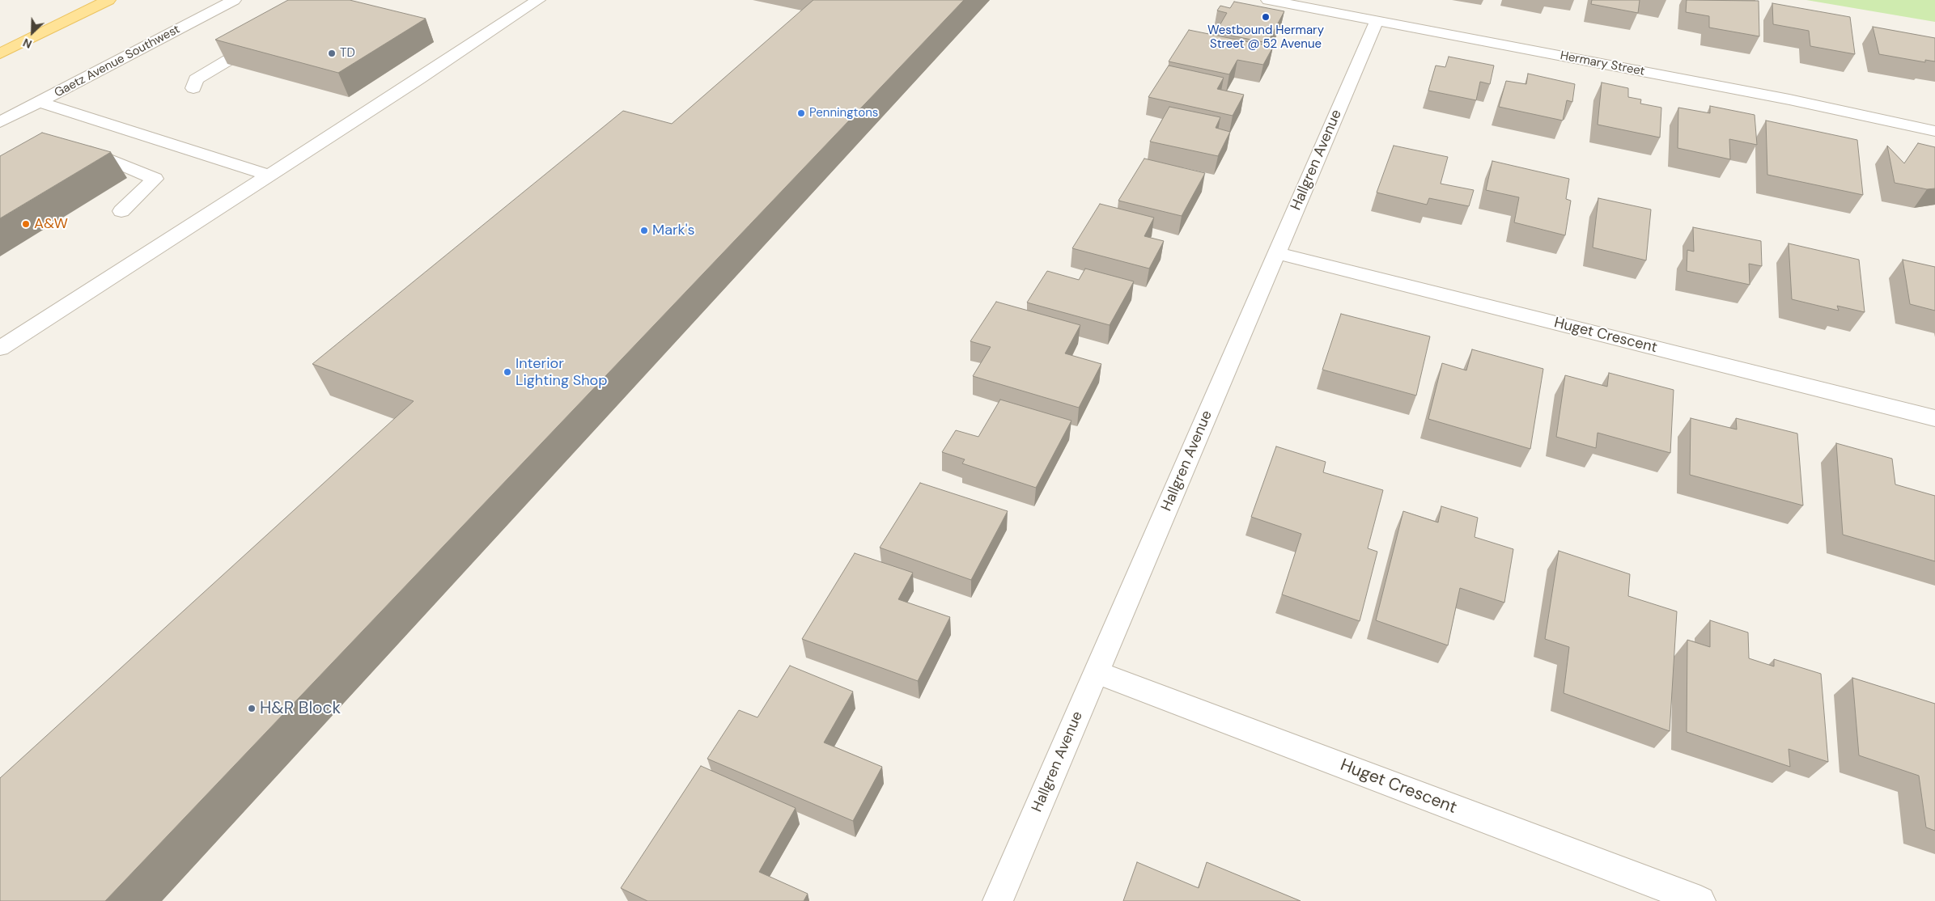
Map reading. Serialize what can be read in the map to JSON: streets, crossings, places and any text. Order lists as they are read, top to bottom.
{
  "streets": {
    "street": [
      "Gaetz Avenue Southwest",
      "Hermary Street",
      "Hallgren Avenue",
      "Huget Crescent"
    ]
  },
  "crossings": [
    ["Hermary Street", "Hallgren Avenue"],
    ["Hallgren Avenue", "Huget Crescent"]
  ],
  "places": [
    "Westbound Hermary Street @ 52 Avenue",
    "TD",
    "Penningtons",
    "A&W",
    "Mark's",
    "Interior Lighting Shop",
    "H&R Block"
  ],
  "north": "bottom left"
}
